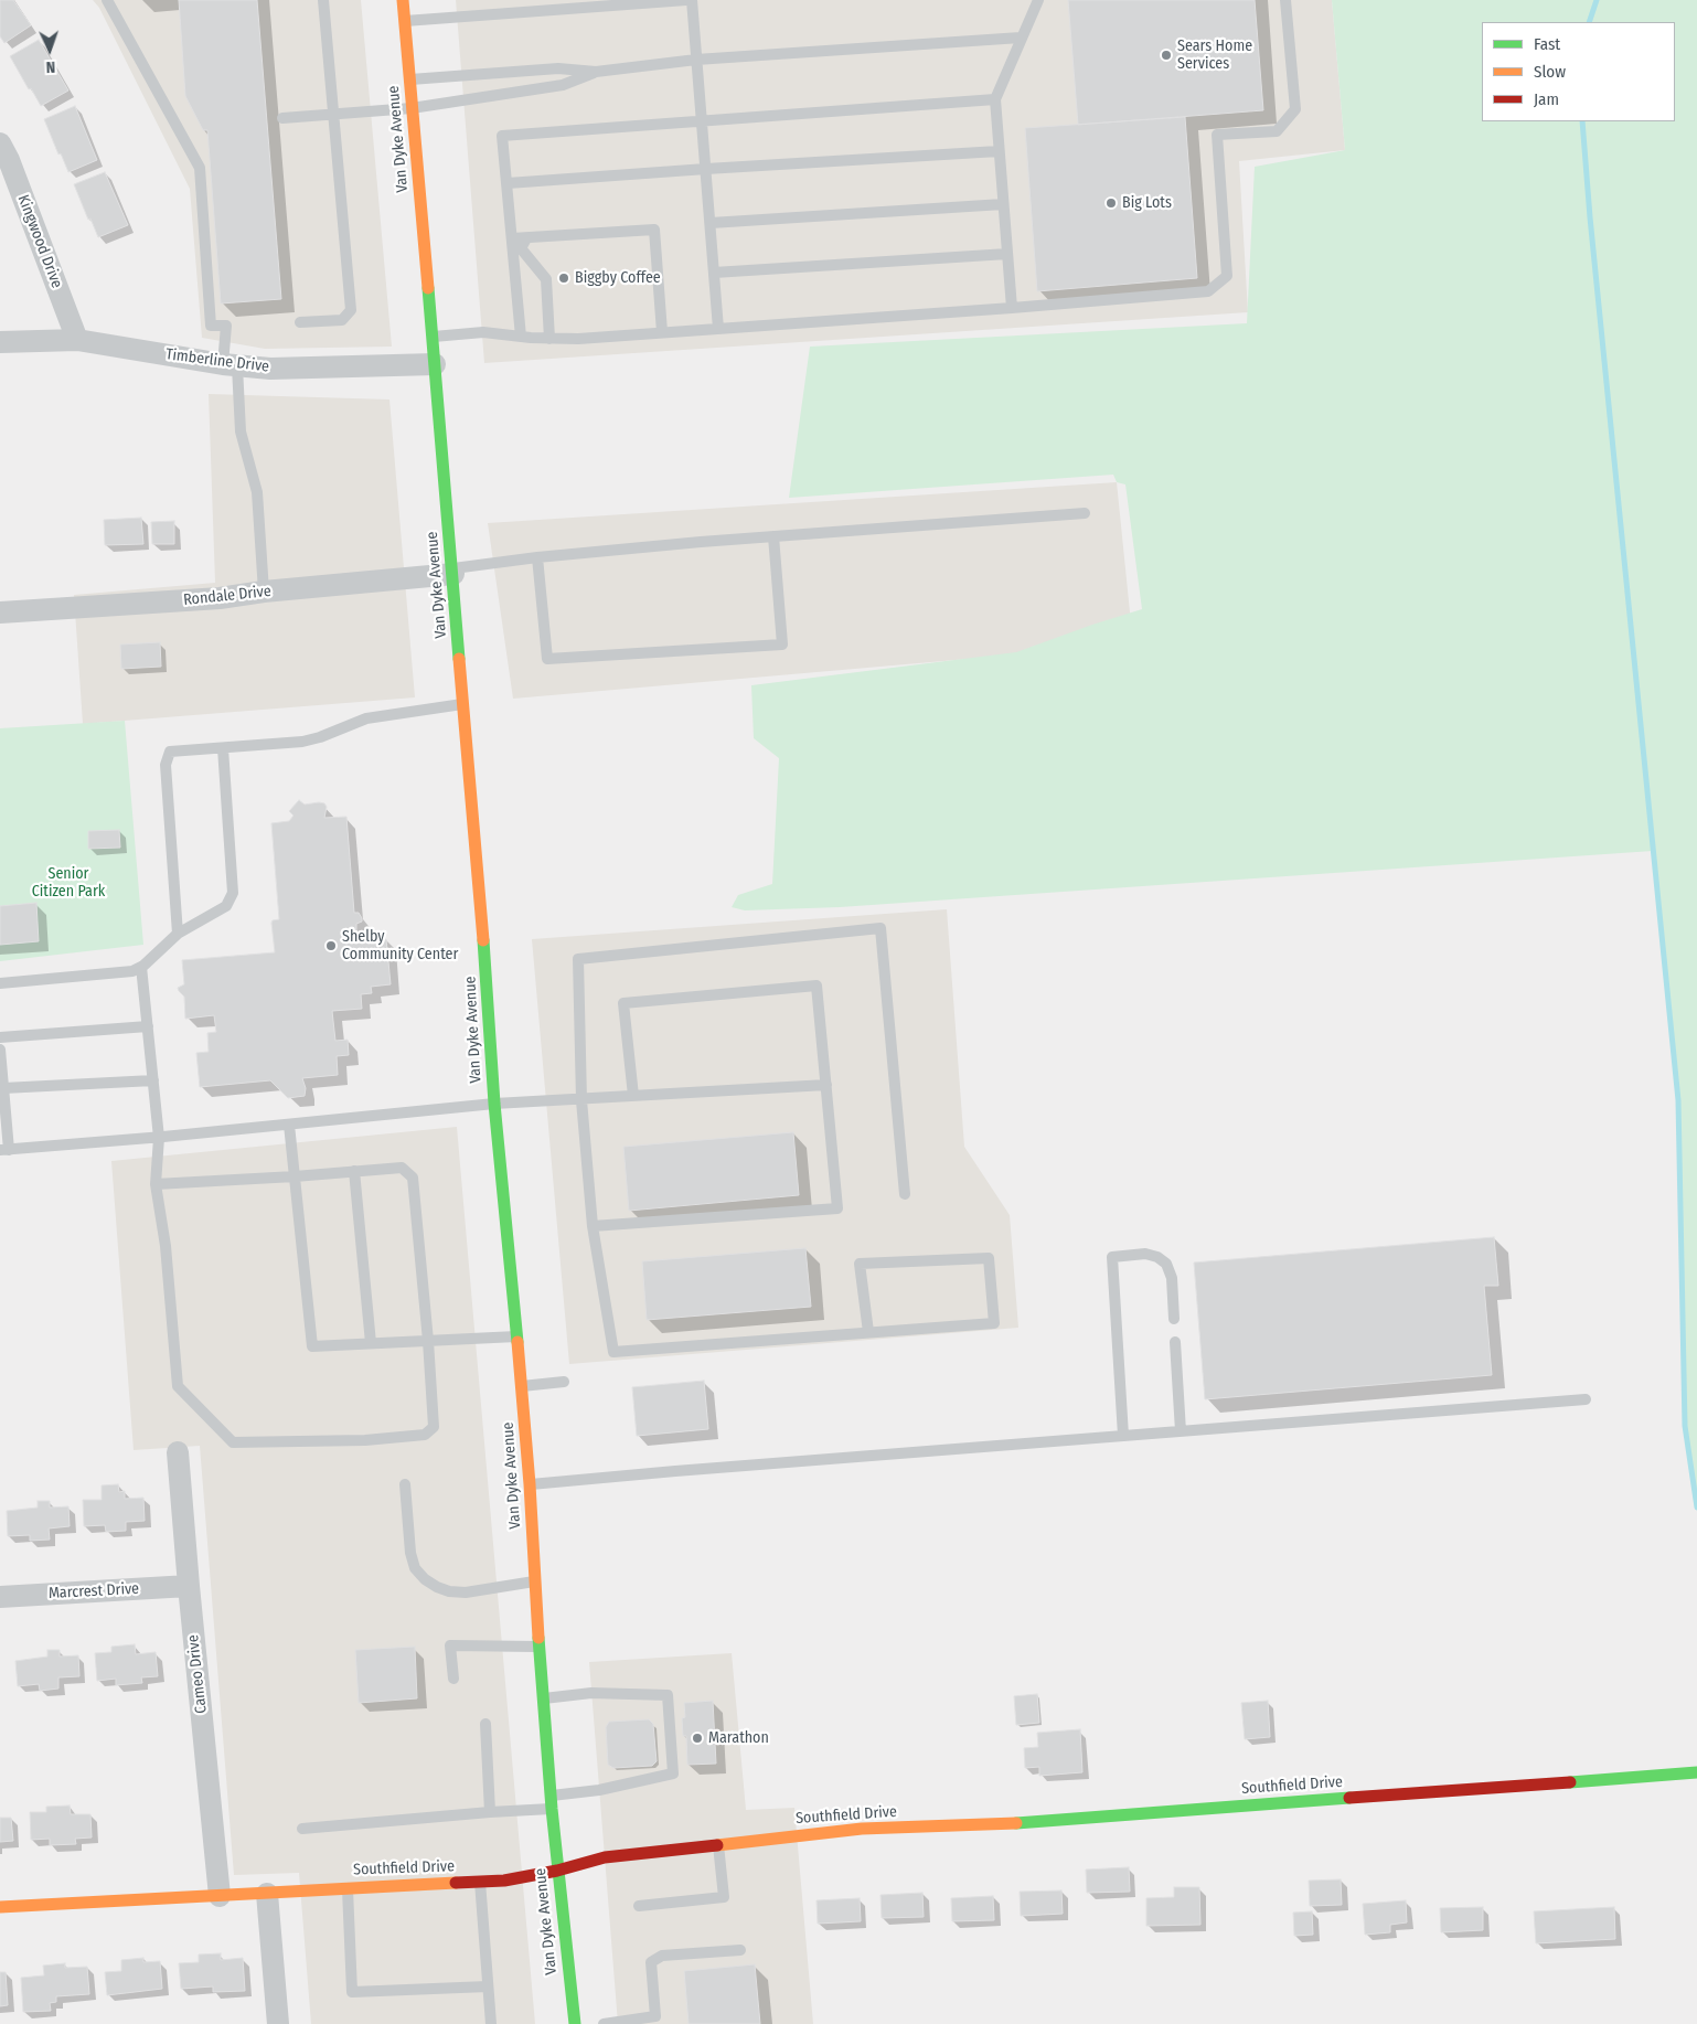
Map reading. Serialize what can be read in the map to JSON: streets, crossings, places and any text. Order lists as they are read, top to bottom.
{
  "streets": {
    "main road": ["Van Dyke Avenue", "Southfield Drive"],
    "street": [
      "Kingwood Drive",
      "Timberline Drive",
      "Rondale Drive",
      "Marcrest Drive",
      "Cameo Drive"
    ]
  },
  "crossings": [
    ["Van Dyke Avenue", "Timberline Drive"],
    ["Van Dyke Avenue", "Rondale Drive"],
    ["Van Dyke Avenue", "Southfield Drive"],
    ["Kingwood Drive", "Timberline Drive"],
    ["Marcrest Drive", "Cameo Drive"],
    ["Cameo Drive", "Southfield Drive"]
  ],
  "parks": ["Senior Citizen Park"],
  "places": [
    "Sears Home Services",
    "Big Lots",
    "Biggby Coffee",
    "Shelby Community Center",
    "Marathon"
  ],
  "legend": ["Fast", "Slow", "Jam"],
  "north": "bottom"
}
